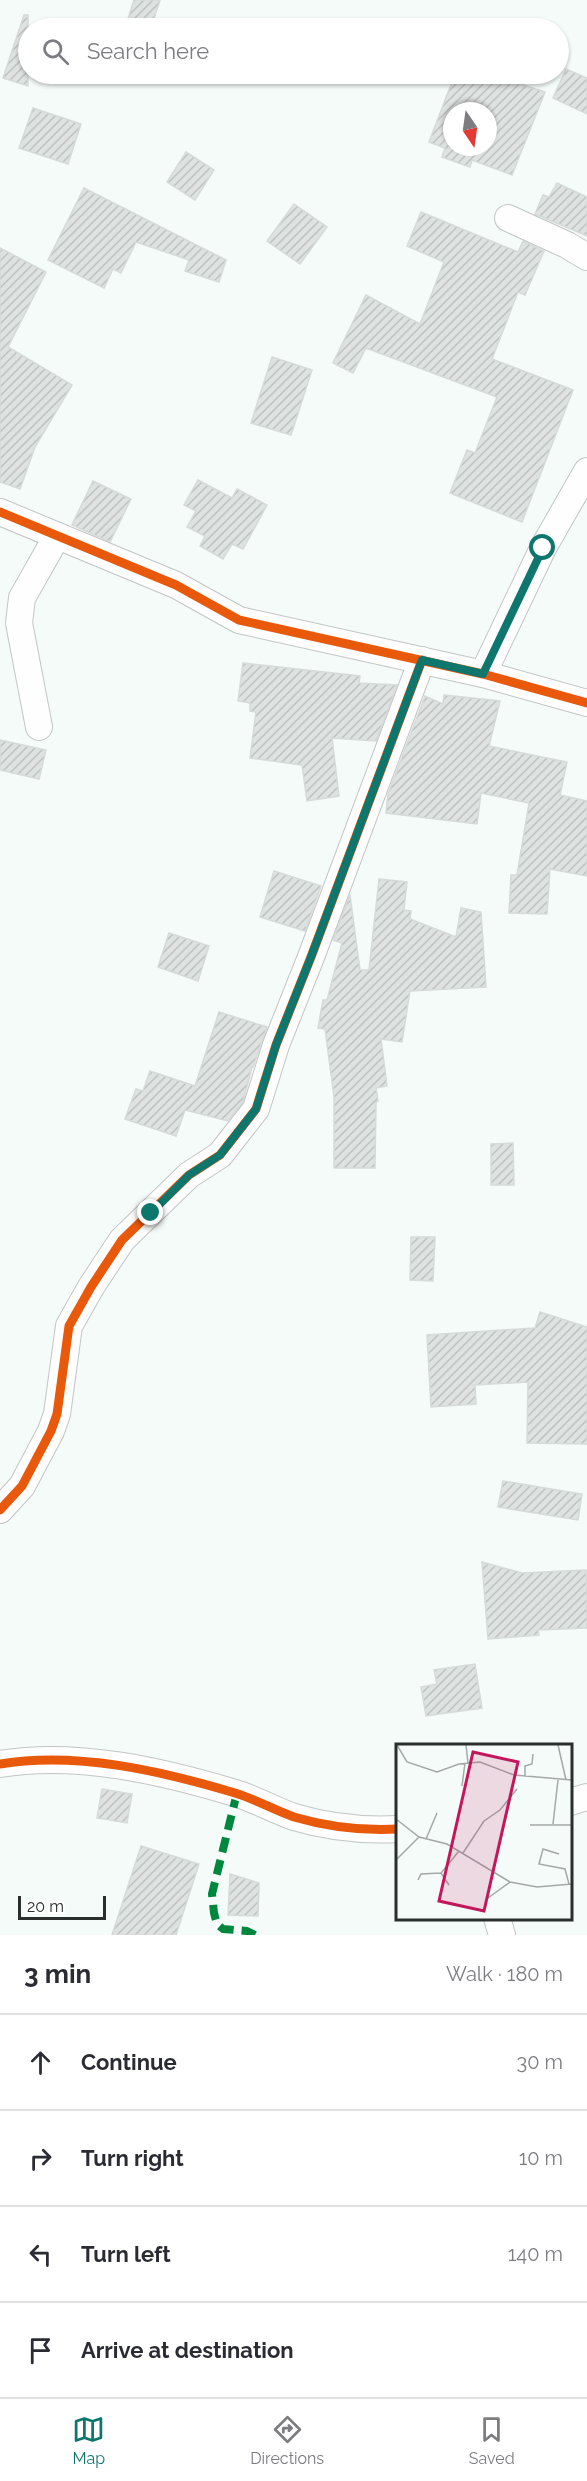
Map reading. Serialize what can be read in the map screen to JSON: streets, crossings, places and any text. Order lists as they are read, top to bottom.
{
  "scale_bar": "20 m",
  "north": "bottom",
  "page": {
    "search": "Search here",
    "scale": "20 m",
    "heading": ["3 min", "Walk · 180 m"],
    "list": [
      ["Continue", "30 m"],
      ["Turn right", "10 m"],
      ["Turn left", "140 m"],
      "Arrive at destination"
    ],
    "nav": ["Map", "Directions", "Saved"]
  }
}
